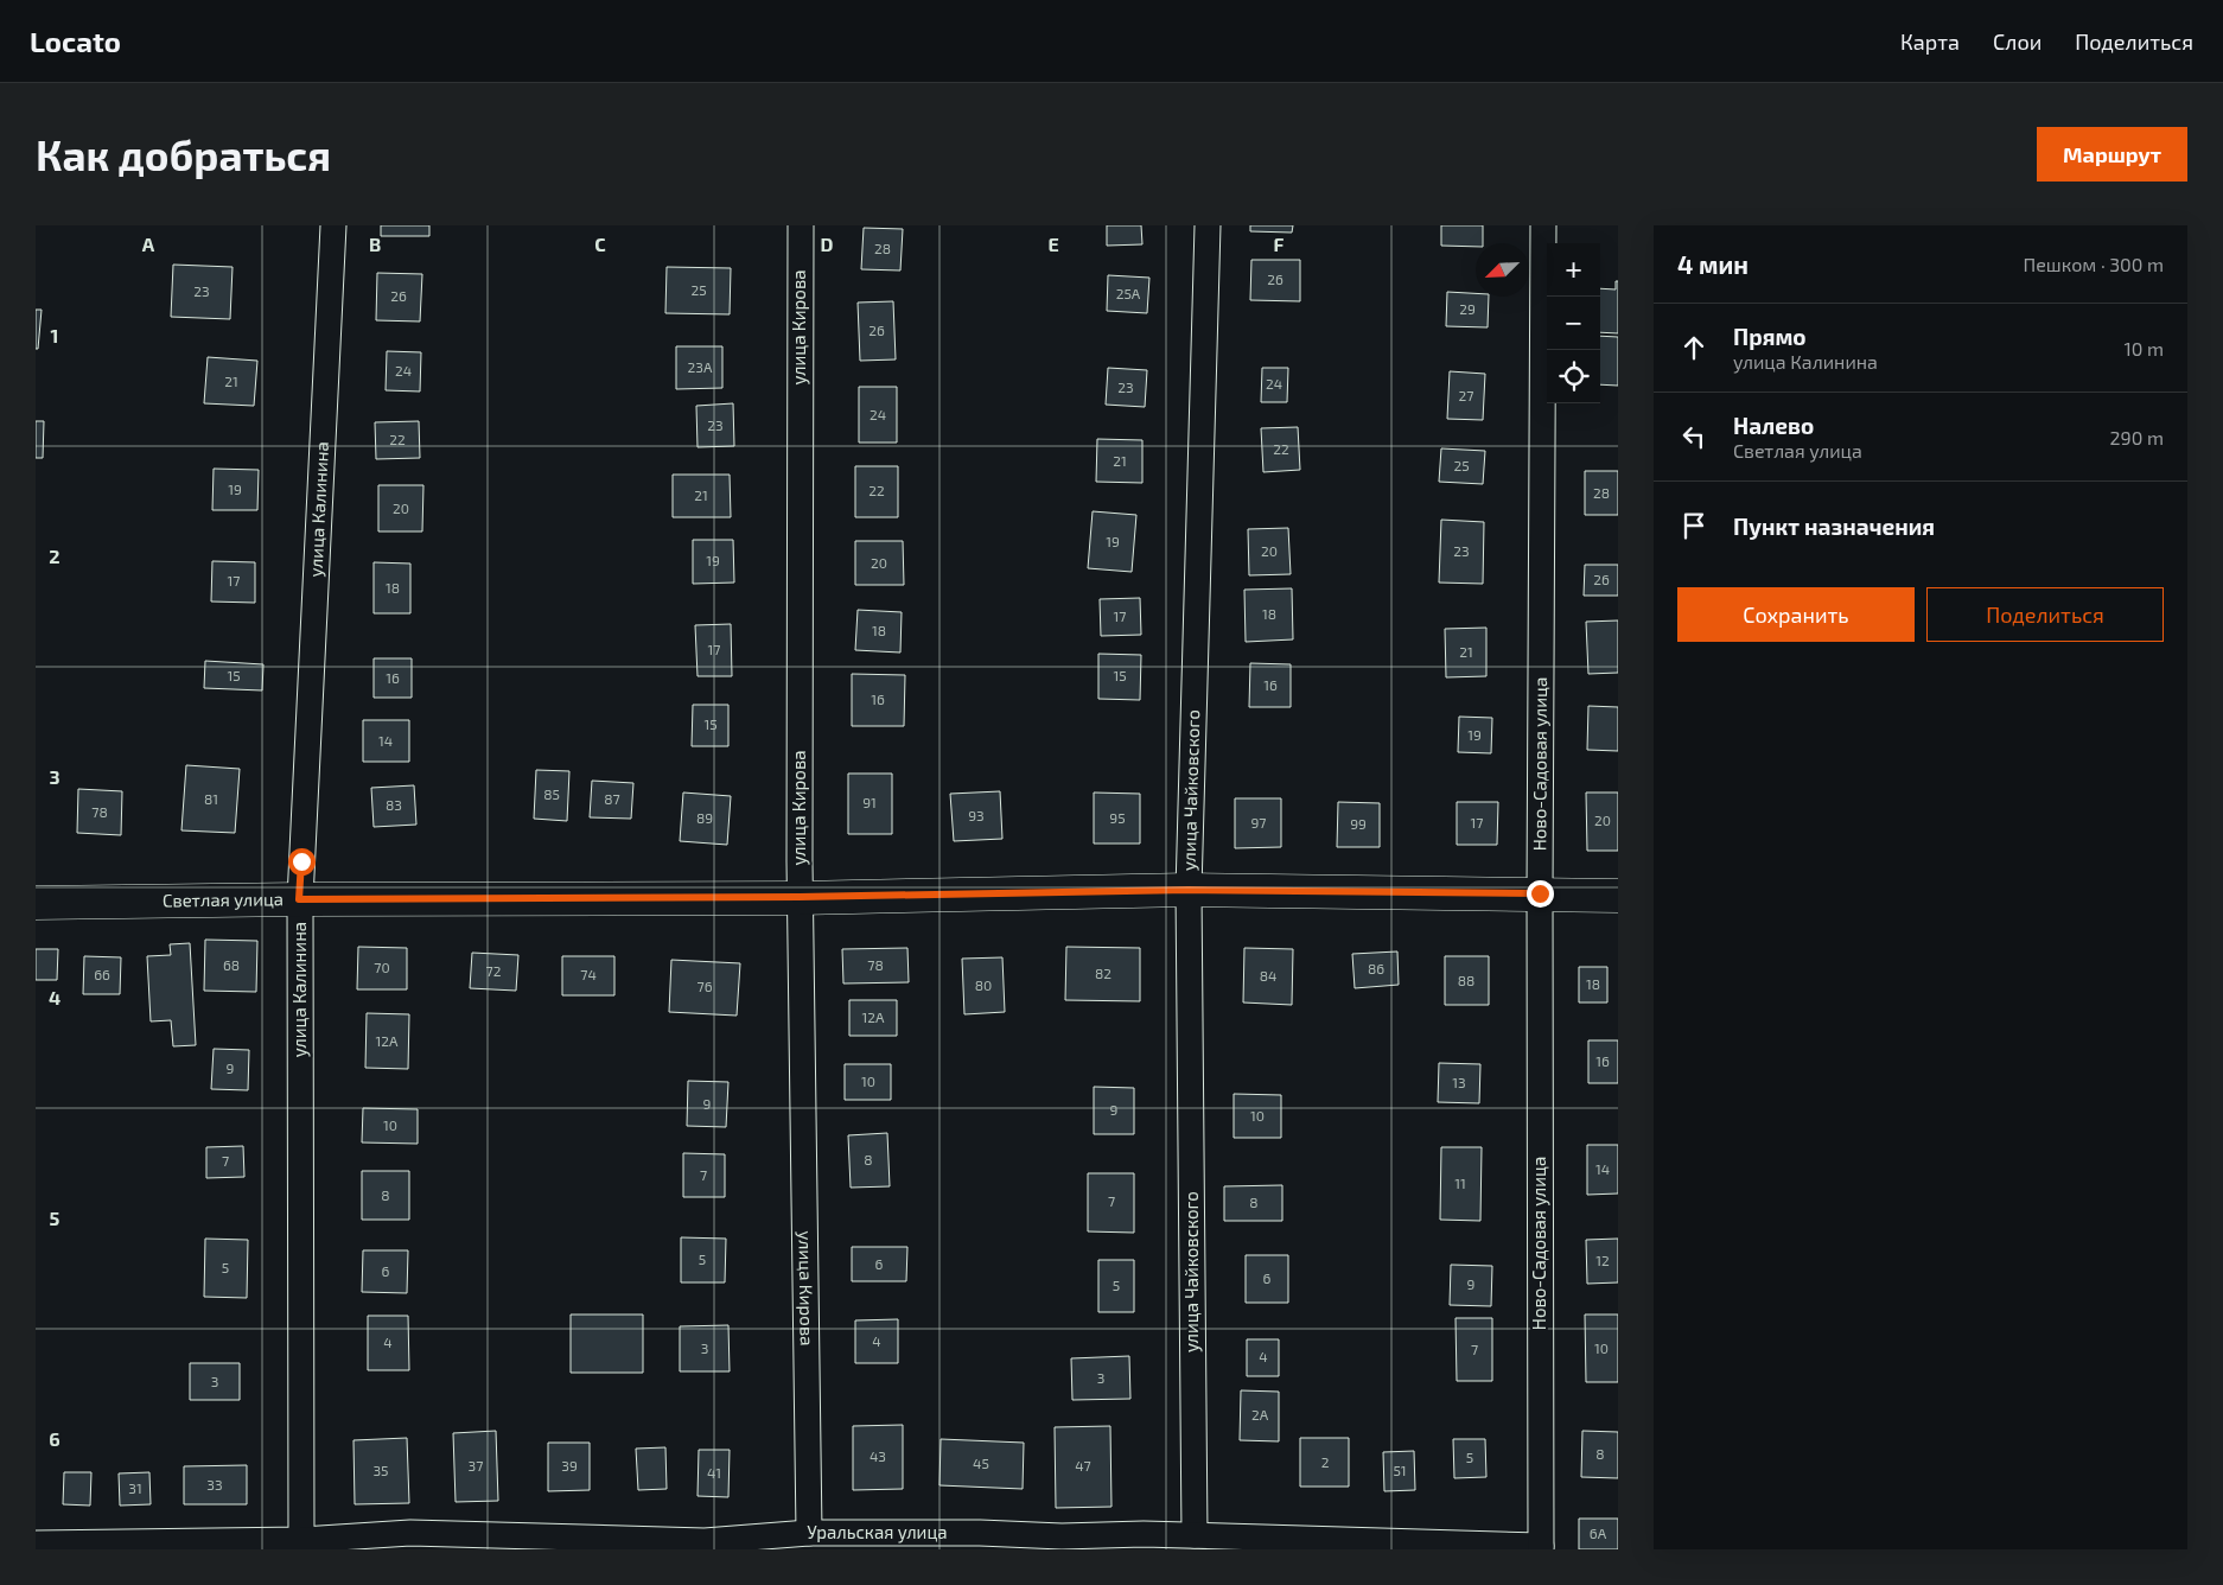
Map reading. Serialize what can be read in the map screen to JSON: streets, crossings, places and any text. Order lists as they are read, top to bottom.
{
  "streets": {
    "main road": ["Светлая улица"],
    "street": [
      "улица Кирова",
      "улица Калинина",
      "Ново-Садовая улица",
      "улица Чайковского",
      "Уральская улица"
    ]
  },
  "crossings": [
    ["улица Кирова", "Светлая улица"],
    ["улица Кирова", "Уральская улица"],
    ["улица Калинина", "Светлая улица"],
    ["улица Калинина", "Уральская улица"],
    ["Ново-Садовая улица", "Светлая улица"],
    ["Ново-Садовая улица", "Уральская улица"],
    ["улица Чайковского", "Светлая улица"],
    ["улица Чайковского", "Уральская улица"]
  ],
  "house_numbers": [
    "28",
    "26",
    "25",
    "23",
    "25А",
    "26",
    "29",
    "26",
    "23А",
    "24",
    "21",
    "24",
    "23",
    "27",
    "24",
    "23",
    "22",
    "22",
    "21",
    "25",
    "19",
    "22",
    "28",
    "21",
    "20",
    "19",
    "20",
    "23",
    "19",
    "20",
    "26",
    "17",
    "18",
    "18",
    "17",
    "18",
    "17",
    "21",
    "15",
    "15",
    "16",
    "16",
    "16",
    "15",
    "19",
    "14",
    "85",
    "81",
    "87",
    "91",
    "83",
    "78",
    "93",
    "89",
    "95",
    "20",
    "97",
    "17",
    "99",
    "68",
    "78",
    "70",
    "86",
    "72",
    "82",
    "66",
    "74",
    "84",
    "88",
    "18",
    "80",
    "76",
    "12А",
    "12А",
    "16",
    "9",
    "10",
    "13",
    "9",
    "9",
    "10",
    "10",
    "8",
    "7",
    "14",
    "7",
    "11",
    "8",
    "7",
    "8",
    "5",
    "12",
    "6",
    "5",
    "6",
    "6",
    "9",
    "5",
    "4",
    "4",
    "3",
    "10",
    "7",
    "4",
    "3",
    "3",
    "2А",
    "8",
    "43",
    "5",
    "2",
    "45",
    "37",
    "39",
    "47",
    "35",
    "51",
    "41",
    "33",
    "31",
    "6А"
  ],
  "north": "bottom left",
  "page": {
    "header": "Locato",
    "nav": ["Карта", "Слои", "Поделиться"],
    "buttons": [
      "Маршрут",
      ["Сохранить", "Поделиться"]
    ],
    "title": "Как добраться",
    "heading": ["4 мин", "Пешком · 300 m"],
    "map_buttons": ["+", "−"],
    "list": [
      ["Прямо", "улица Калинина", "10 m"],
      ["Налево", "Светлая улица", "290 m"],
      "Пункт назначения"
    ]
  },
  "grid": {
    "columns": [
      "A",
      "B",
      "C",
      "D",
      "E",
      "F"
    ],
    "rows": [
      "1",
      "2",
      "3",
      "4",
      "5",
      "6"
    ]
  }
}
